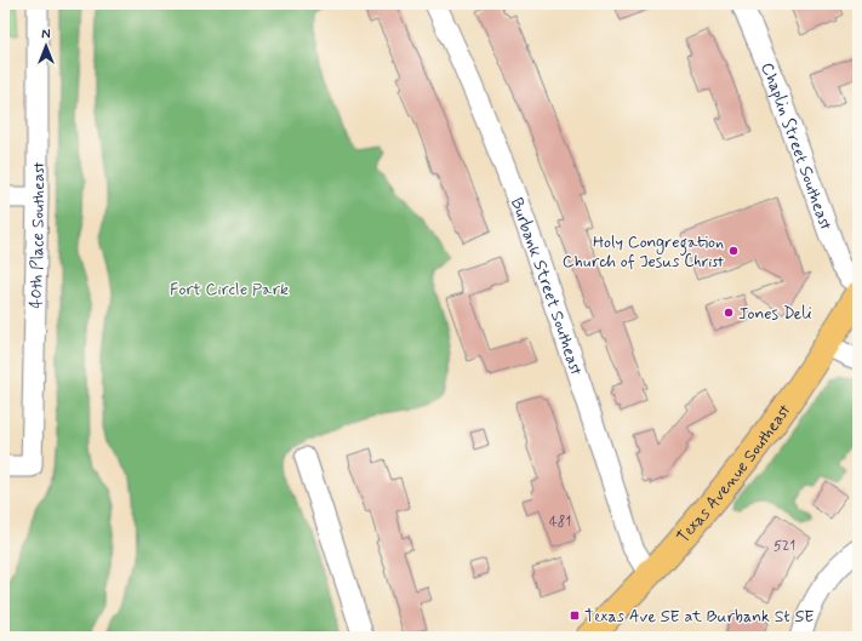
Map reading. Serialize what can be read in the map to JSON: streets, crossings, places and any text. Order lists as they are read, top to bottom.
{
  "streets": {
    "main road": ["Texas Avenue Southeast"],
    "street": ["Chaplin Street Southeast", "40th Place Southeast", "Burbank Street Southeast"]
  },
  "crossings": [
    ["Burbank Street Southeast", "Texas Avenue Southeast"]
  ],
  "parks": ["Fort Circle Park"],
  "places": {
    "other": ["Holy Congregation Church of Jesus Christ", "Jones Deli"],
    "transit": ["Texas Ave SE at Burbank St SE"]
  },
  "house_numbers": ["481", "521"],
  "north": "top"
}
